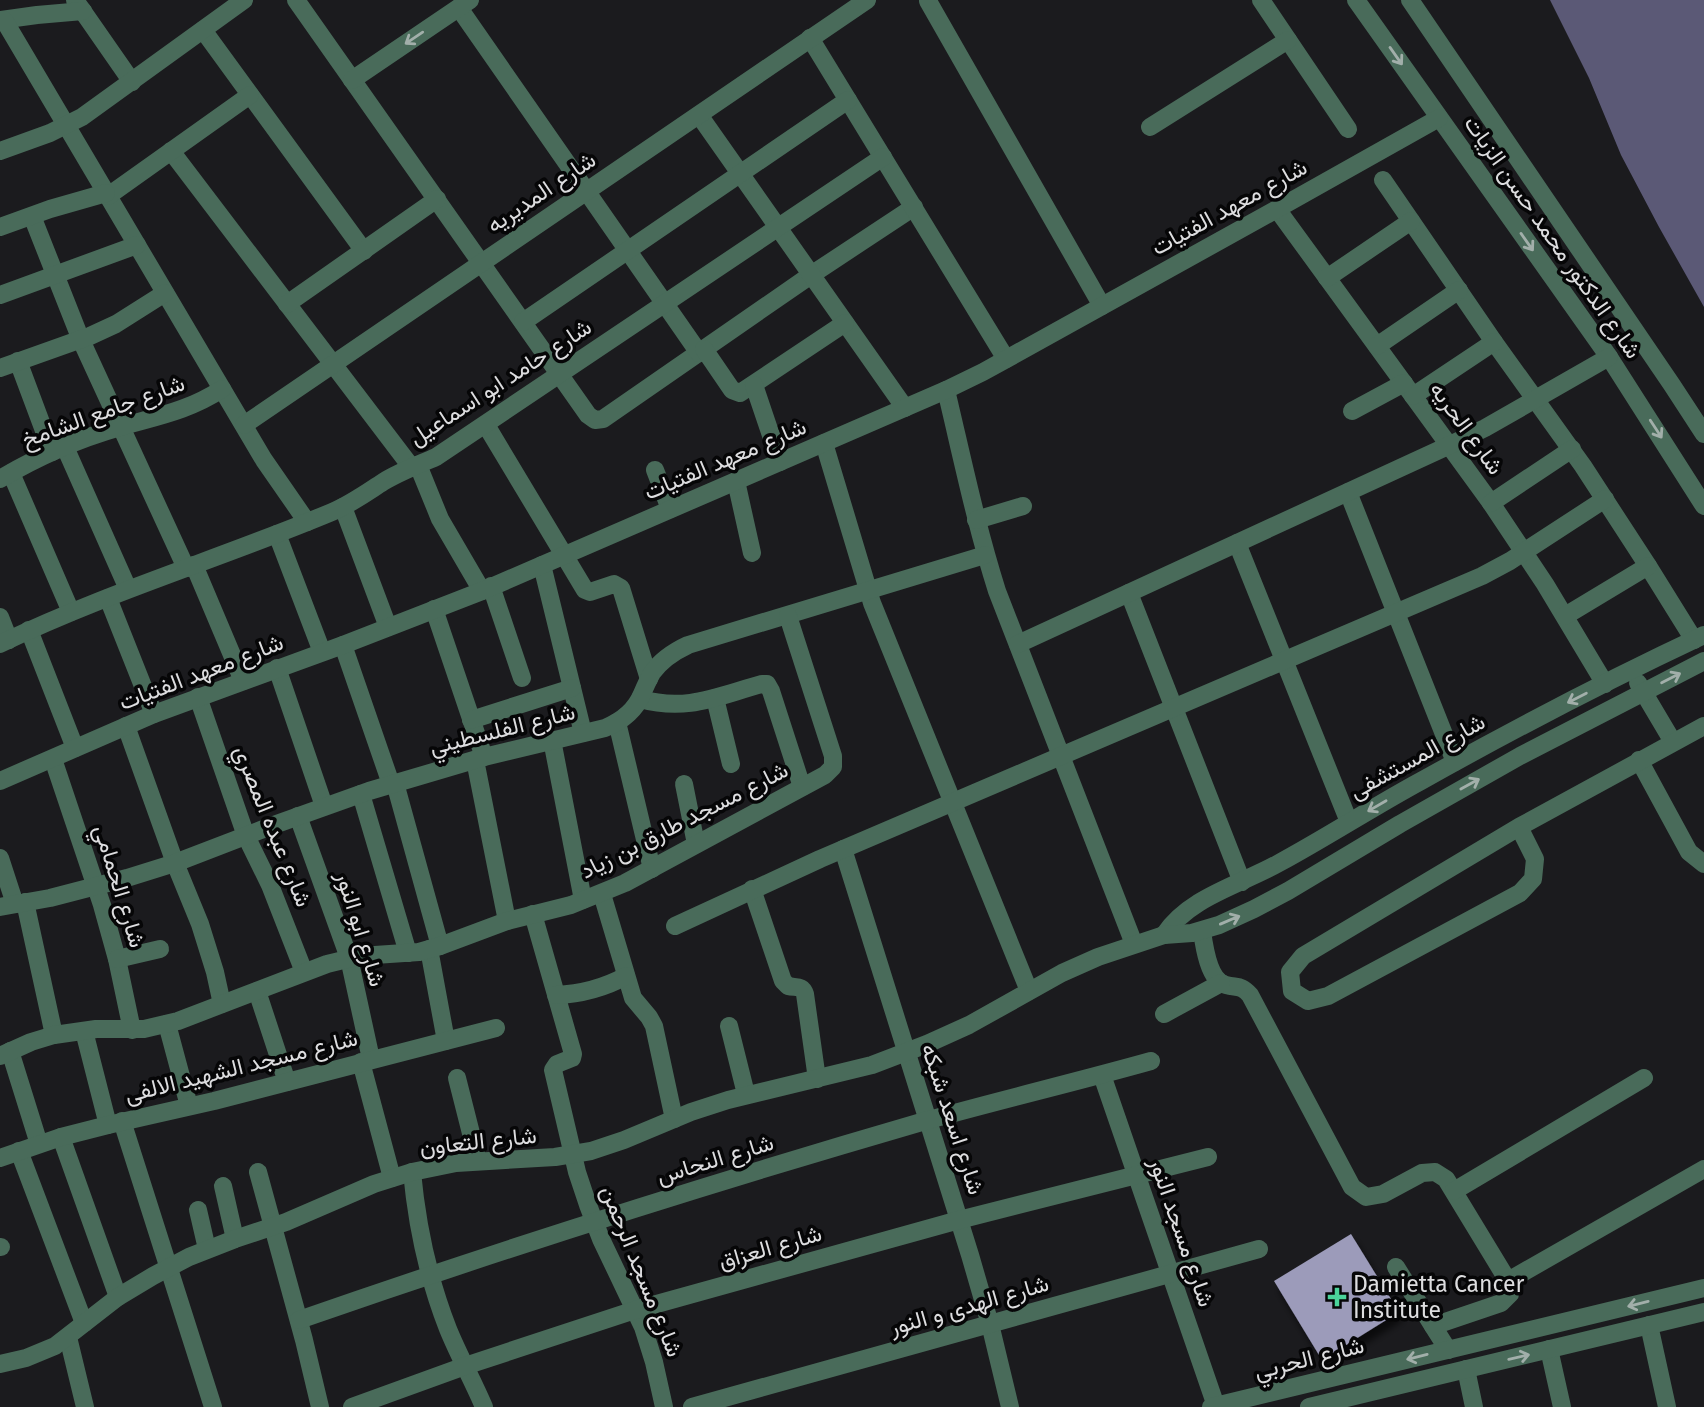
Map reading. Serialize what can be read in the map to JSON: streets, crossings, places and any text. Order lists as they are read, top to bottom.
{
  "streets": {
    "street": [
      "شارع المديريه",
      "شارع معهد الفتيات",
      "شارع الدكتور محمد حسن الزيات",
      "شارع حامد ابو اسماعيل",
      "شارع جامع الشامخ",
      "شارع الحريه",
      "شارع الفلسطيني",
      "شارع المستشفى",
      "شارع مسجد طارق بن زياد",
      "شارع عبده المصري",
      "شارع الحمامي",
      "شارع ابو النور",
      "شارع مسجد الشهيد الالفى",
      "شارع اسعد شبكه",
      "شارع التعاون",
      "شارع النحاس",
      "شارع مسجد النور",
      "شارع العزاق",
      "شارع مسجد الرحمن",
      "شارع الهدى و النور",
      "شارع الحربي"
    ]
  },
  "crossings": [
    ["شارع معهد الفتيات", "شارع الدكتور محمد حسن الزيات"],
    ["شارع معهد الفتيات", "شارع الحريه"],
    ["شارع معهد الفتيات", "شارع عبده المصري"],
    ["شارع معهد الفتيات", "شارع الحمامي"],
    ["شارع الحريه", "شارع المستشفى"],
    ["شارع الفلسطيني", "شارع مسجد طارق بن زياد"],
    ["شارع الفلسطيني", "شارع عبده المصري"],
    ["شارع الفلسطيني", "شارع الحمامي"],
    ["شارع الفلسطيني", "شارع ابو النور"],
    ["شارع مسجد طارق بن زياد", "شارع عبده المصري"],
    ["شارع مسجد طارق بن زياد", "شارع الحمامي"],
    ["شارع مسجد طارق بن زياد", "شارع ابو النور"],
    ["شارع ابو النور", "شارع مسجد الشهيد الالفى"],
    ["شارع ابو النور", "شارع التعاون"],
    ["شارع اسعد شبكه", "شارع التعاون"],
    ["شارع اسعد شبكه", "شارع النحاس"],
    ["شارع اسعد شبكه", "شارع العزاق"],
    ["شارع اسعد شبكه", "شارع الهدى و النور"],
    ["شارع التعاون", "شارع مسجد الرحمن"],
    ["شارع النحاس", "شارع مسجد النور"],
    ["شارع النحاس", "شارع مسجد الرحمن"],
    ["شارع مسجد النور", "شارع العزاق"],
    ["شارع مسجد النور", "شارع الهدى و النور"],
    ["شارع مسجد النور", "شارع الحربي"],
    ["شارع العزاق", "شارع مسجد الرحمن"]
  ],
  "places": {
    "health": ["Damietta Cancer Institute"]
  }
}
